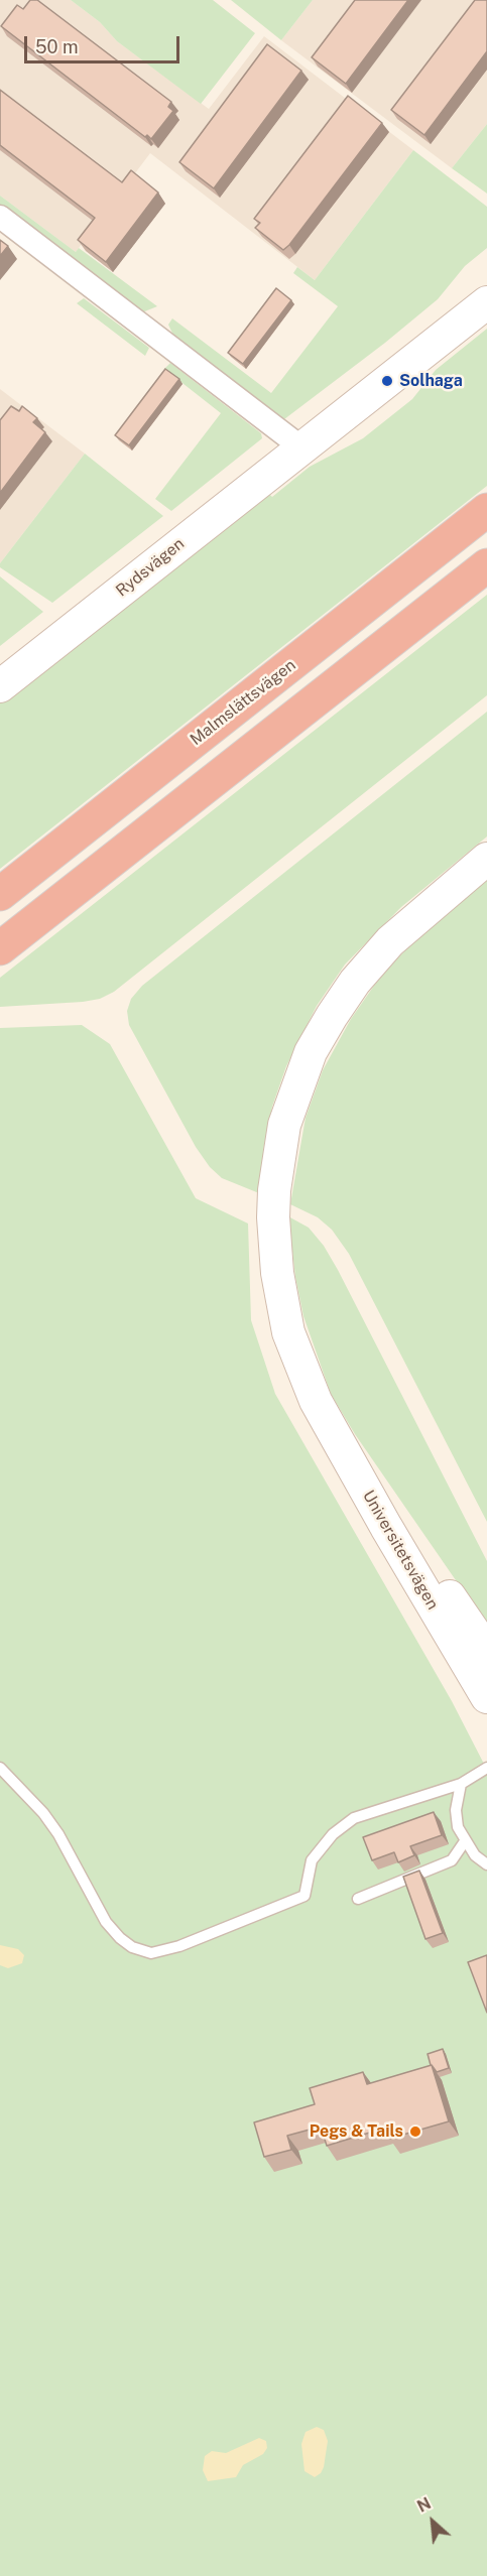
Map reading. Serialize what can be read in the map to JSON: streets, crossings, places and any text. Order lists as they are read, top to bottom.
{
  "streets": {
    "highway": ["Malmslättsvägen"],
    "main road": ["Rydsvägen", "Universitetsvägen"]
  },
  "places": ["Solhaga", "Pegs & Tails"],
  "scale_bar": "50 m",
  "north": "top left"
}
